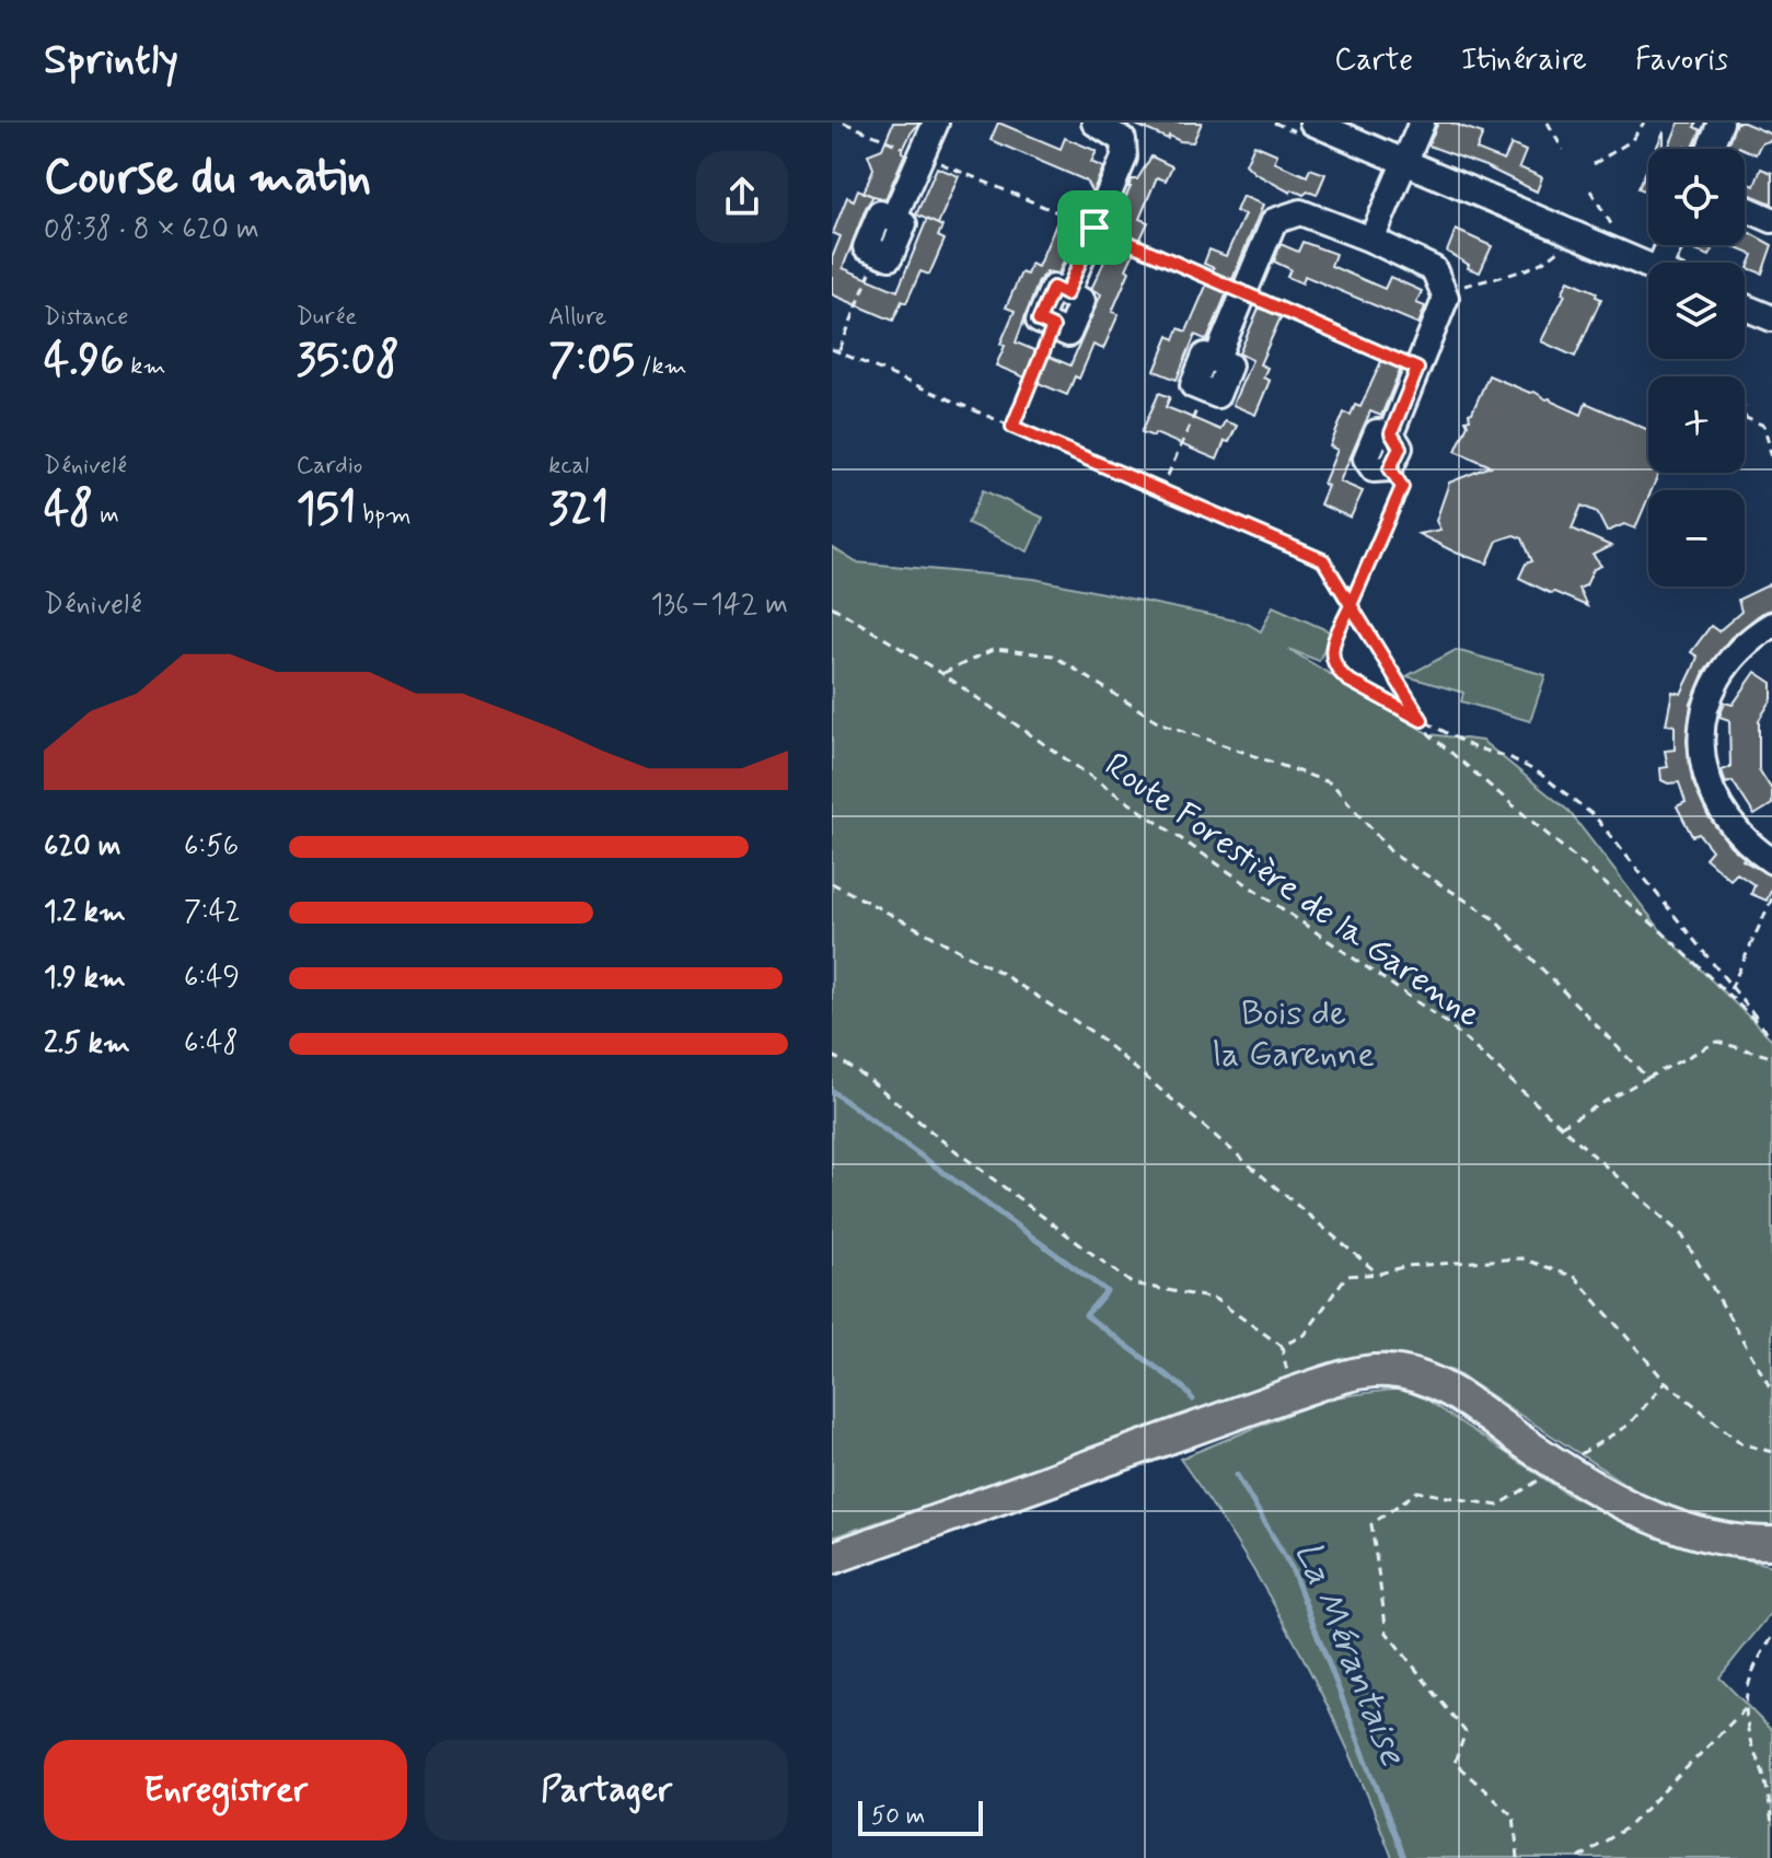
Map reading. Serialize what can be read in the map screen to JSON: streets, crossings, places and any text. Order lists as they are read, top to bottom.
{
  "streets": {
    "path": ["Route Forestière de la Garenne"]
  },
  "water": ["La Mérantaise"],
  "parks": ["Bois de la Garenne"],
  "scale_bar": "50 m",
  "page": {
    "header": "Sprintly",
    "nav": ["Carte", "Itinéraire", "Favoris"],
    "heading": ["Course du matin", "08:38 · 8 × 620 m"],
    "map_buttons": ["+", "−"],
    "stats": [
      ["Distance", "4.96 km"],
      ["Durée", "35:08"],
      ["Allure", "7:05 /km"],
      ["Dénivelé", "48 m"],
      ["Cardio", "151 bpm"],
      ["kcal", "321"]
    ],
    "chart": ["Dénivelé", "136–142 m"],
    "list": [
      {
        "name": "620 m",
        "note": "6:56"
      },
      {
        "name": "1.2 km",
        "note": "7:42"
      },
      {
        "name": "1.9 km",
        "note": "6:49"
      },
      {
        "name": "2.5 km",
        "note": "6:48"
      }
    ],
    "buttons": ["Enregistrer", "Partager"],
    "scale": "50 m"
  }
}
